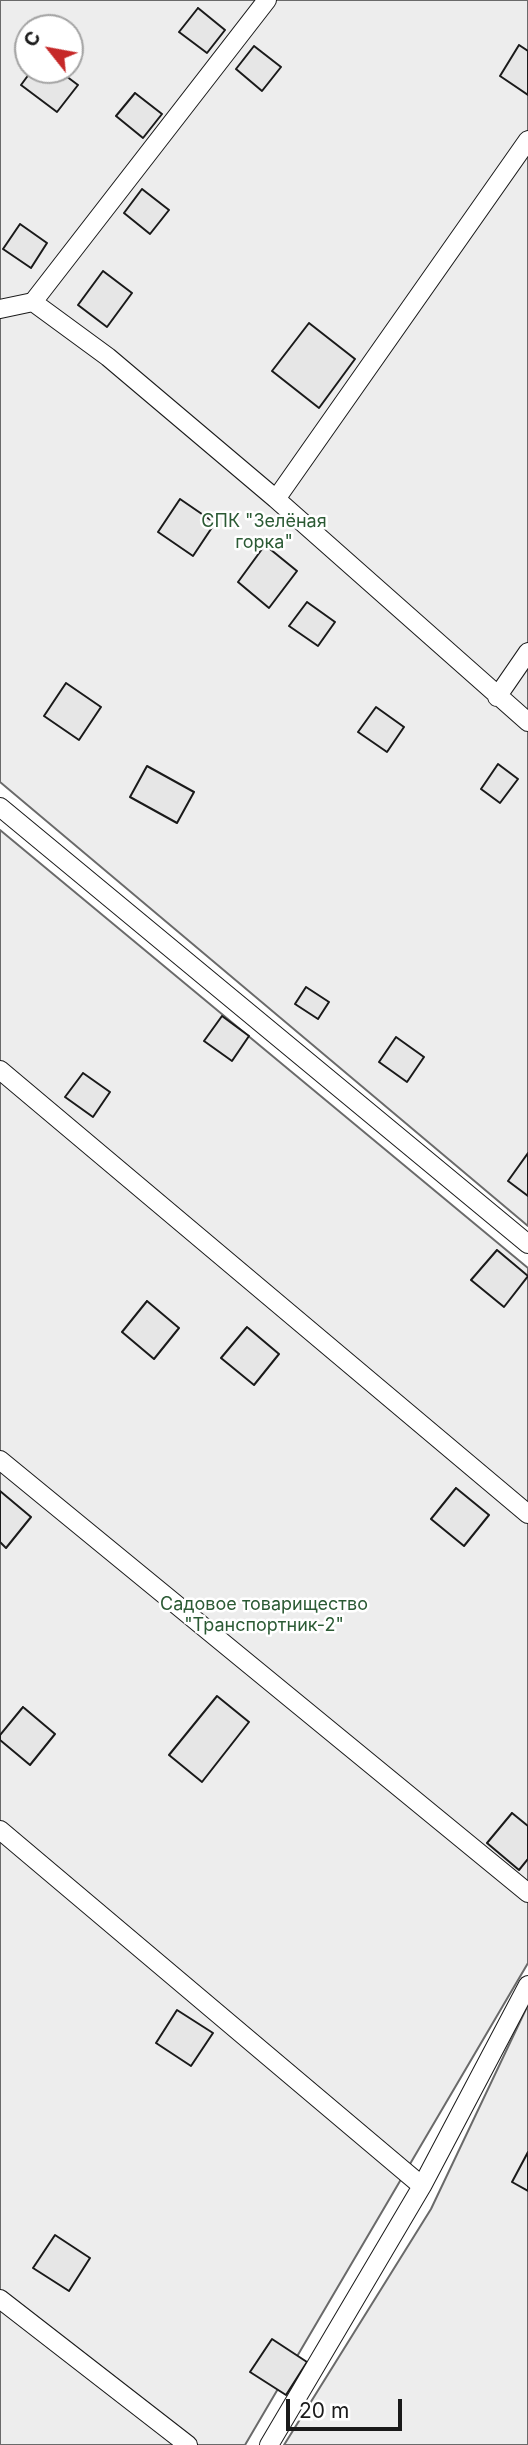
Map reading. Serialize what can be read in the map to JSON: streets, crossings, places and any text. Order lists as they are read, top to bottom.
{
  "parks": ["СПК \"Зелёная горка\"", "Садовое товарищество \"Транспортник-2\""],
  "scale_bar": "20 m",
  "north": "top left"
}
